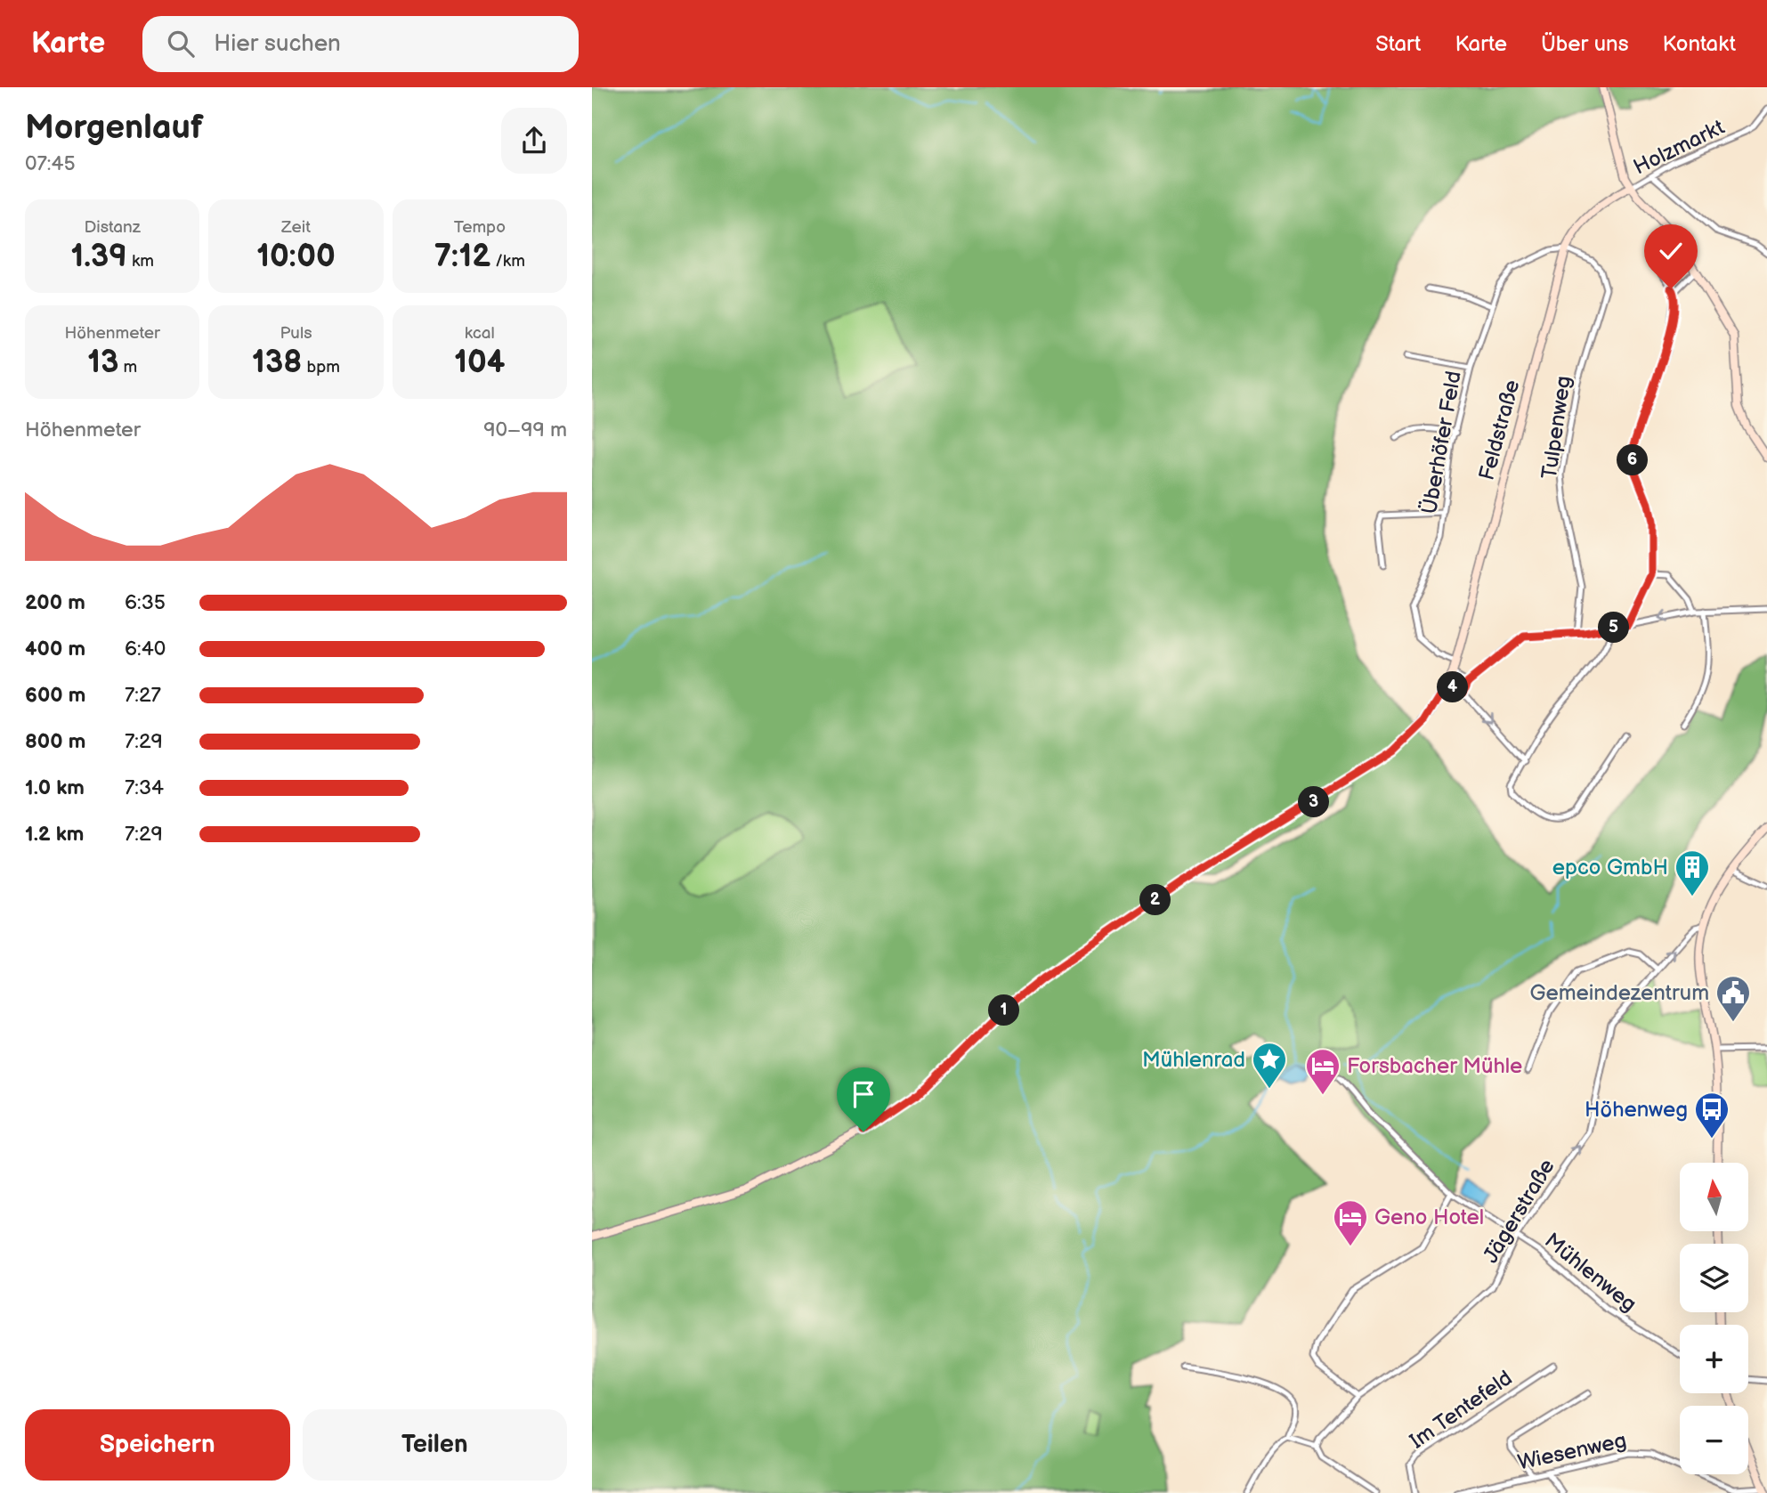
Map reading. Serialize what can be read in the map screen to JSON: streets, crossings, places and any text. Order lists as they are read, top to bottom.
{
  "streets": {
    "main road": ["Feldstraße"],
    "street": [
      "Holzmarkt",
      "Tulpenweg",
      "Überhöfer Feld",
      "Jägerstraße",
      "Mühlenweg",
      "Im Tentefeld",
      "Wiesenweg"
    ]
  },
  "crossings": [
    ["Holzmarkt", "Feldstraße"],
    ["Tulpenweg", "Feldstraße"],
    ["Tulpenweg", "Überhöfer Feld"],
    ["Feldstraße", "Überhöfer Feld"],
    ["Jägerstraße", "Mühlenweg"]
  ],
  "one_way": ["Jägerstraße"],
  "places": {
    "building": ["epco GmbH"],
    "public building": ["Gemeindezentrum"],
    "place": ["Mühlenrad"],
    "hotel": ["Forsbacher Mühle", "Geno Hotel"],
    "bus stop": ["Höhenweg"]
  },
  "north": "top",
  "page": {
    "header": "Karte",
    "search": "Hier suchen",
    "nav": [
      "Start",
      "Karte",
      "Über uns",
      "Kontakt"
    ],
    "heading": ["Morgenlauf", "07:45"],
    "stats": [
      ["Distanz", "1.39 km"],
      ["Zeit", "10:00"],
      ["Tempo", "7:12 /km"],
      ["Höhenmeter", "13 m"],
      ["Puls", "138 bpm"],
      ["kcal", "104"]
    ],
    "chart": ["Höhenmeter", "90–99 m"],
    "pins": [
      "6",
      "5",
      "4",
      "3",
      "2",
      "1"
    ],
    "list": [
      {
        "name": "200 m",
        "note": "6:35"
      },
      {
        "name": "400 m",
        "note": "6:40"
      },
      {
        "name": "600 m",
        "note": "7:27"
      },
      {
        "name": "800 m",
        "note": "7:29"
      },
      {
        "name": "1.0 km",
        "note": "7:34"
      },
      {
        "name": "1.2 km",
        "note": "7:29"
      }
    ],
    "map_buttons": ["+", "−"],
    "buttons": ["Speichern", "Teilen"]
  }
}
